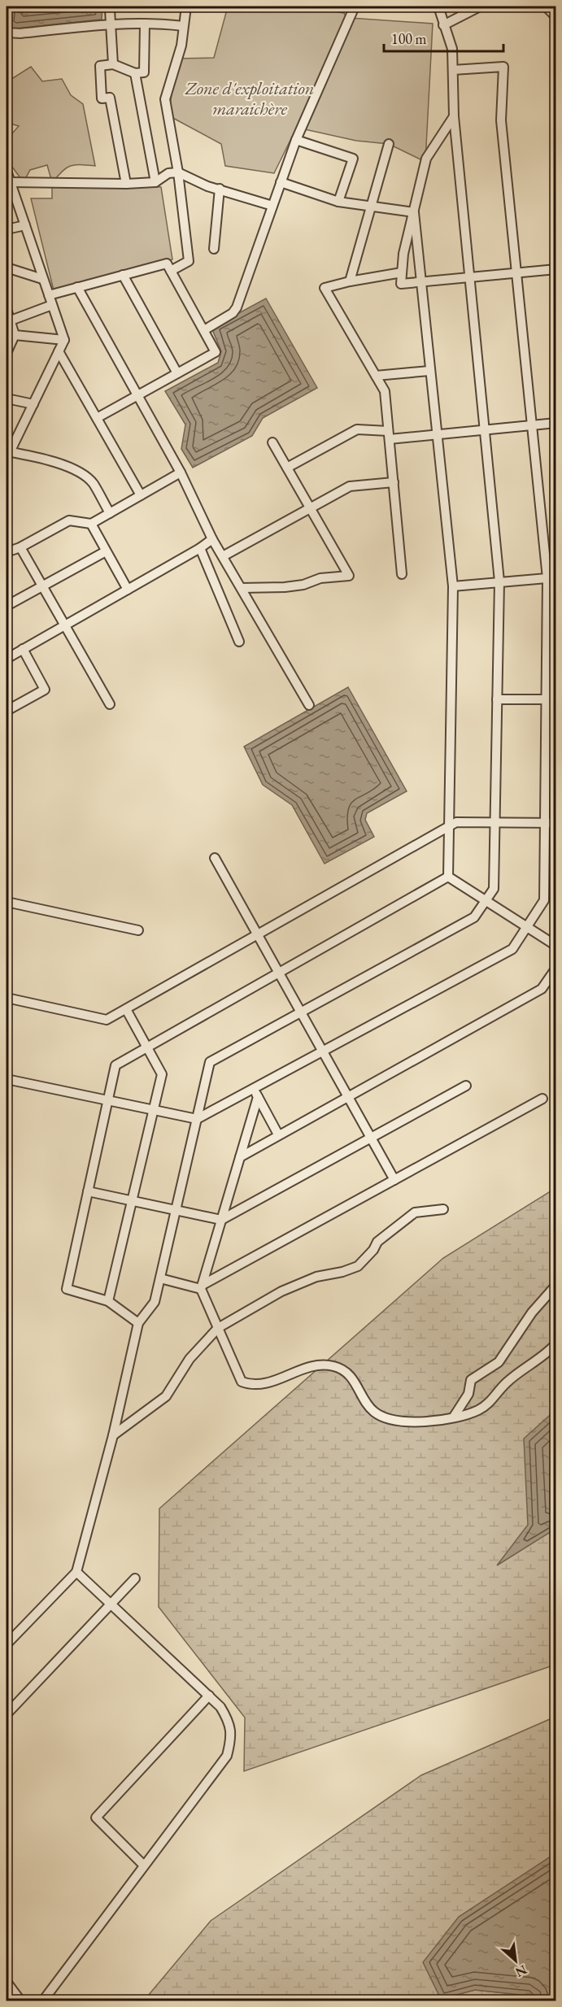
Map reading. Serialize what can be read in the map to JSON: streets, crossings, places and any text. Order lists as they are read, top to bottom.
{
  "parks": ["Zone d'exploitation maraichère"],
  "scale_bar": "100 m",
  "north": "bottom right"
}
